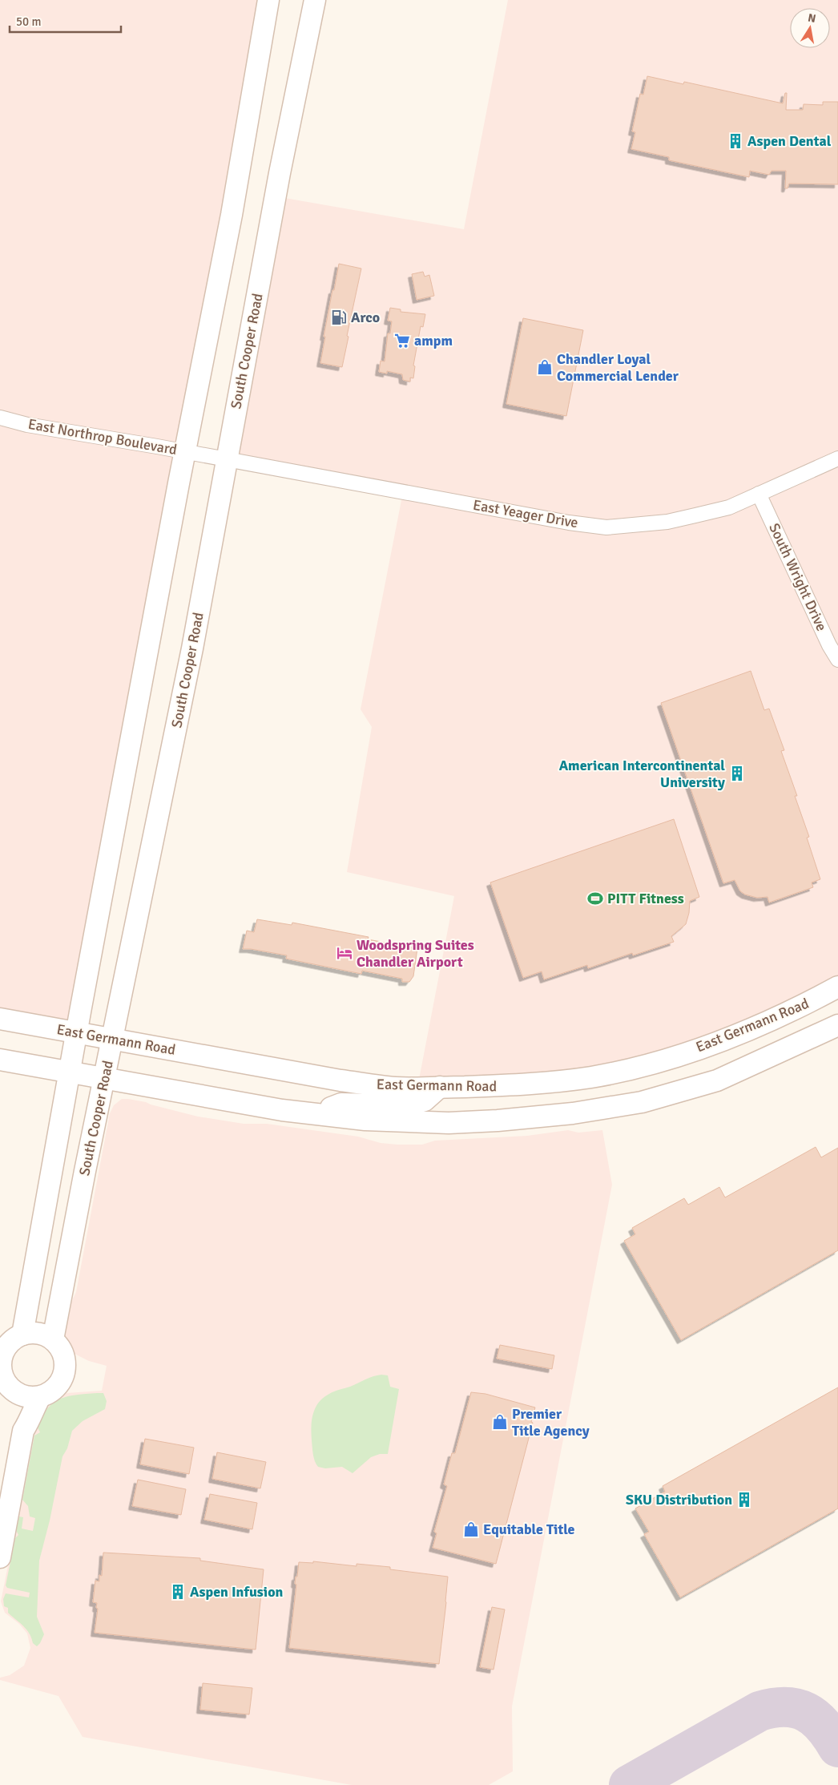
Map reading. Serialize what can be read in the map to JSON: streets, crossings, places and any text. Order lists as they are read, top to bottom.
{
  "streets": {
    "main road": ["South Cooper Road", "East Germann Road"],
    "street": ["East Northrop Boulevard", "East Yeager Drive", "South Wright Drive"]
  },
  "crossings": [
    ["South Cooper Road", "East Yeager Drive"],
    ["South Cooper Road", "East Germann Road"],
    ["East Northrop Boulevard", "East Yeager Drive"],
    ["East Yeager Drive", "South Wright Drive"]
  ],
  "places": {
    "building": [
      "Aspen Dental",
      "American Intercontinental University",
      "SKU Distribution",
      "Aspen Infusion"
    ],
    "fuel station": ["Arco"],
    "supermarket": ["ampm"],
    "shop": ["Chandler Loyal Commercial Lender", "Premier Title Agency", "Equitable Title"],
    "sports": ["PITT Fitness"],
    "hotel": ["Woodspring Suites Chandler Airport"]
  },
  "scale_bar": "50 m",
  "north": "top"
}
